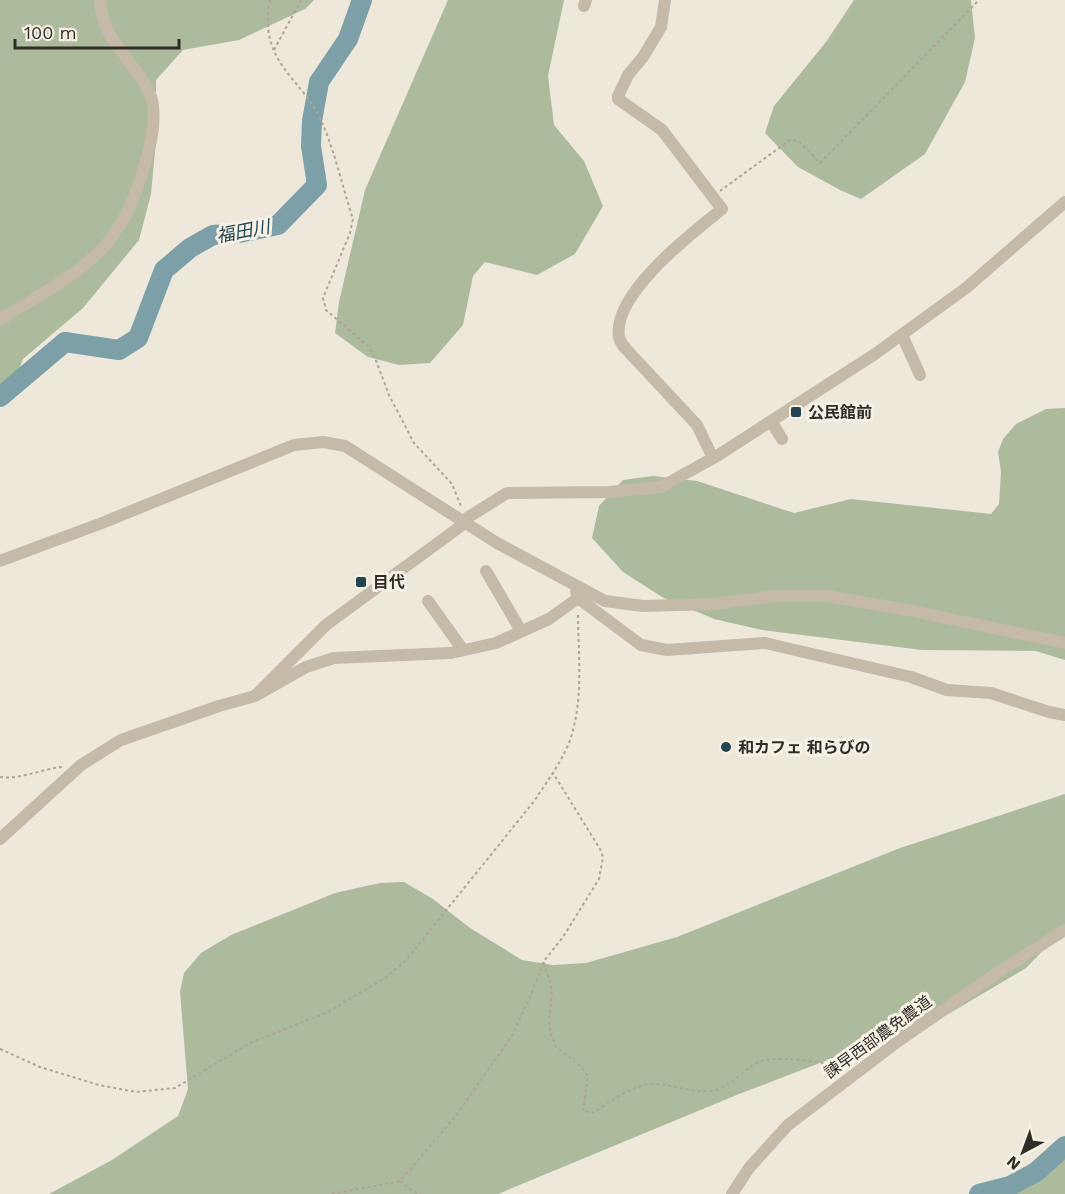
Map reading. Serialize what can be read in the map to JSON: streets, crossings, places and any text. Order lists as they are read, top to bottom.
{
  "streets": {
    "street": ["諫早西部農免農道"]
  },
  "water": ["福田川"],
  "places": {
    "transit": ["公民館前", "目代"],
    "other": ["和カフェ 和らびの"]
  },
  "scale_bar": "100 m",
  "north": "bottom left"
}
